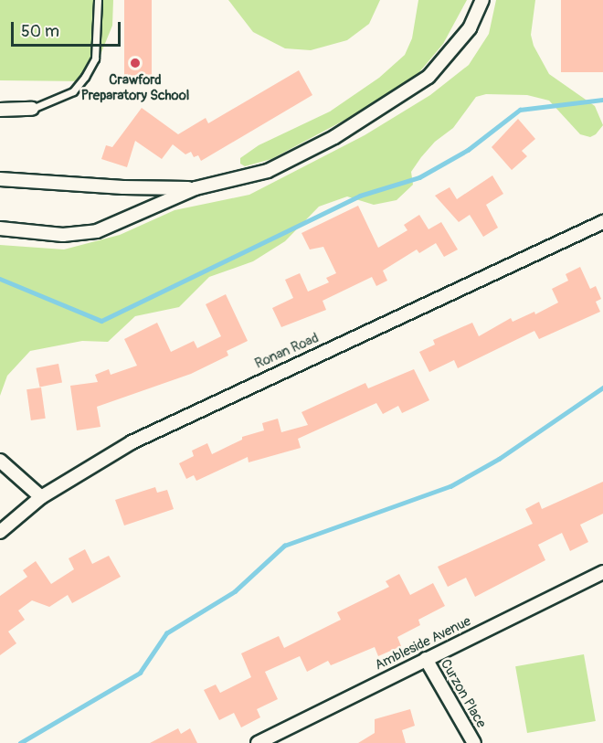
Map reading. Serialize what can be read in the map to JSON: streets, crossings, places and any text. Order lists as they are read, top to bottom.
{
  "streets": {
    "street": ["Ronan Road", "Ambleside Avenue", "Curzon Place"]
  },
  "crossings": [
    ["Ambleside Avenue", "Curzon Place"]
  ],
  "places": ["Crawford Preparatory School"],
  "scale_bar": "50 m"
}
